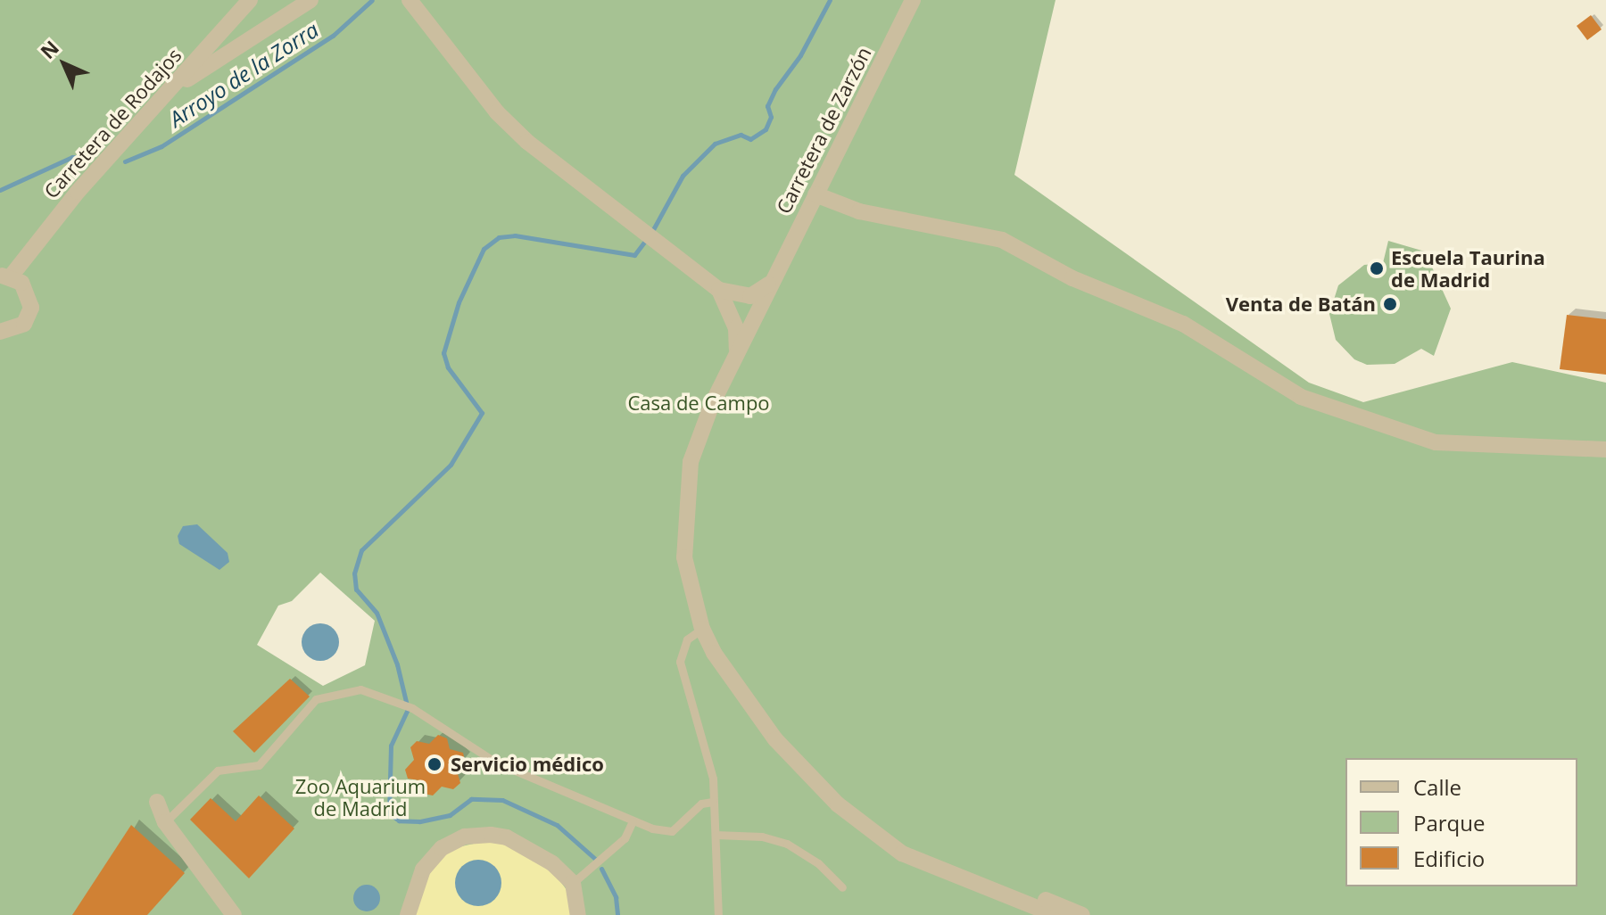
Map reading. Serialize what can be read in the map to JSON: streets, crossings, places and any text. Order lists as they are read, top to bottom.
{
  "streets": {
    "street": ["Carretera de Rodajos", "Carretera de Zarzón"]
  },
  "water": ["Arroyo de la Zorra"],
  "parks": ["Casa de Campo", "Zoo Aquarium de Madrid"],
  "places": ["Escuela Taurina de Madrid", "Venta de Batán", "Servicio médico"],
  "legend": ["Calle", "Parque", "Edificio"],
  "north": "top left"
}
